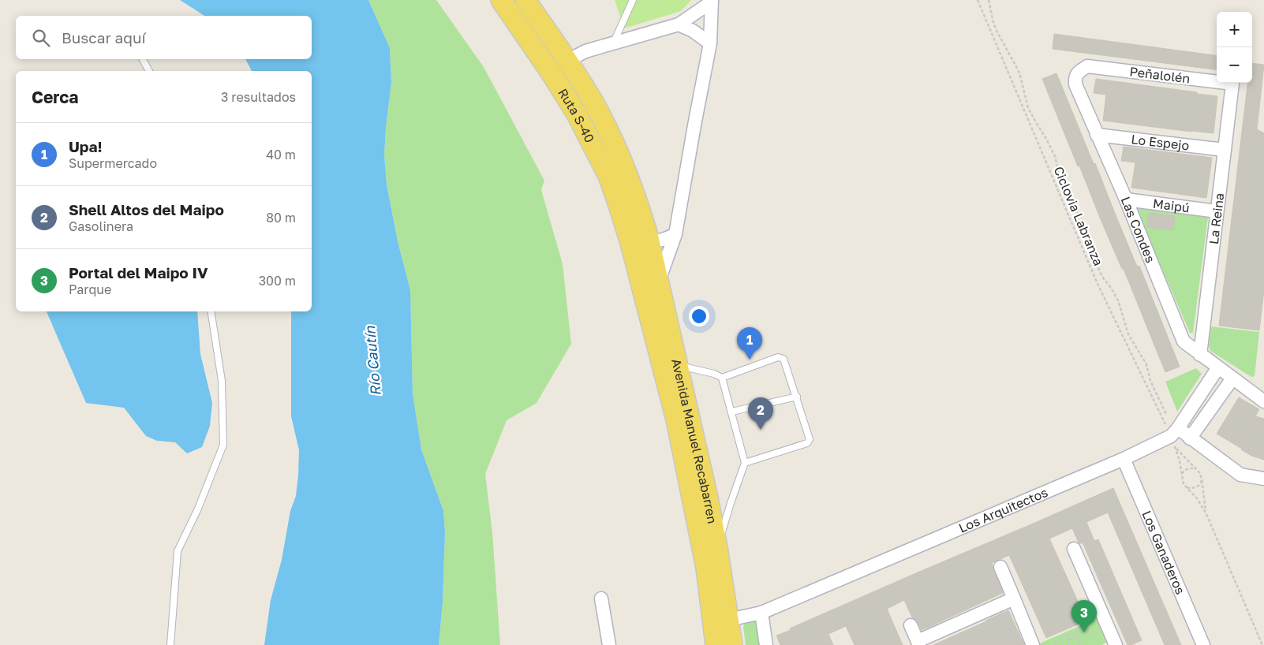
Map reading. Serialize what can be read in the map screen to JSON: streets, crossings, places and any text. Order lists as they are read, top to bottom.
{
  "streets": {
    "main road": ["Ruta S-40", "Avenida Manuel Recabarren"],
    "street": [
      "Peñalolén",
      "Lo Espejo",
      "Maipú",
      "La Reina",
      "Las Condes",
      "Los Arquitectos",
      "Los Ganaderos"
    ],
    "path": ["Ciclovia Labranza"]
  },
  "crossings": [
    ["Peñalolén", "La Reina"],
    ["Peñalolén", "Las Condes"],
    ["Ruta S-40", "Avenida Manuel Recabarren"],
    ["Lo Espejo", "La Reina"],
    ["Lo Espejo", "Las Condes"],
    ["Maipú", "La Reina"],
    ["Maipú", "Las Condes"],
    ["Ciclovia Labranza", "Los Arquitectos"],
    ["La Reina", "Las Condes"],
    ["Avenida Manuel Recabarren", "Los Arquitectos"],
    ["Los Arquitectos", "Los Ganaderos"]
  ],
  "water": ["Río Cautín"],
  "page": {
    "map_buttons": ["+", "−"],
    "search": "Buscar aquí",
    "heading": ["Cerca", "3 resultados"],
    "list": [
      {
        "mark": "1",
        "name": "Upa!",
        "note": "Supermercado",
        "value": "40 m"
      },
      {
        "mark": "2",
        "name": "Shell Altos del Maipo",
        "note": "Gasolinera",
        "value": "80 m"
      },
      {
        "mark": "3",
        "name": "Portal del Maipo IV",
        "note": "Parque",
        "value": "300 m"
      }
    ],
    "pins": ["1", "2", "3"]
  }
}
